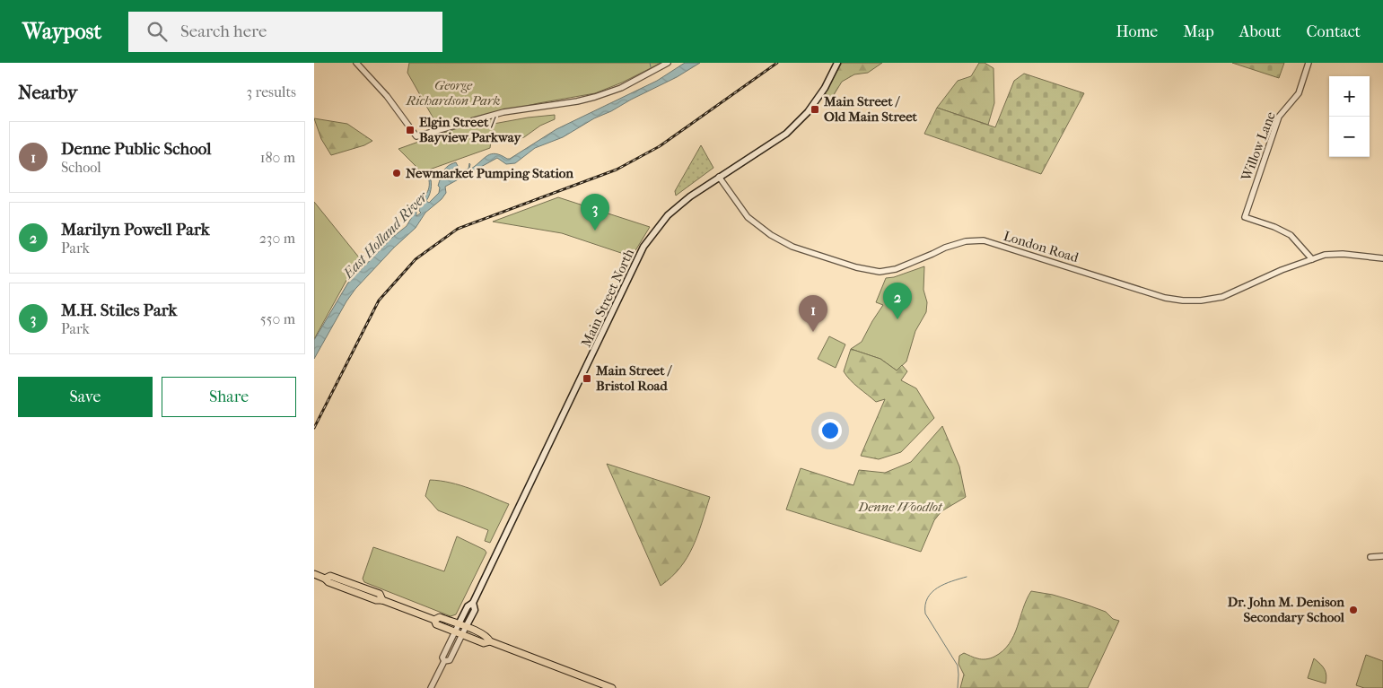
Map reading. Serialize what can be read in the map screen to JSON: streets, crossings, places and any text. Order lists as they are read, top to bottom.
{
  "streets": {
    "main road": ["Main Street North"],
    "street": ["Willow Lane", "London Road"]
  },
  "crossings": [
    ["Willow Lane", "London Road"],
    ["London Road", "Main Street North"]
  ],
  "water": ["East Holland River"],
  "parks": ["George Richardson Park", "Denne Woodlot"],
  "places": {
    "transit": ["Main Street / Old Main Street", "Elgin Street / Bayview Parkway", "Main Street / Bristol Road"],
    "other": ["Newmarket Pumping Station", "Dr. John M. Denison Secondary School"]
  },
  "page": {
    "header": "Waypost",
    "search": "Search here",
    "nav": [
      "Home",
      "Map",
      "About",
      "Contact"
    ],
    "heading": ["Nearby", "3 results"],
    "map_buttons": ["+", "−"],
    "list": [
      {
        "mark": "1",
        "name": "Denne Public School",
        "note": "School",
        "value": "180 m"
      },
      {
        "mark": "2",
        "name": "Marilyn Powell Park",
        "note": "Park",
        "value": "230 m"
      },
      {
        "mark": "3",
        "name": "M.H. Stiles Park",
        "note": "Park",
        "value": "550 m"
      }
    ],
    "pins": ["3", "2", "1"],
    "buttons": ["Save", "Share"]
  }
}
